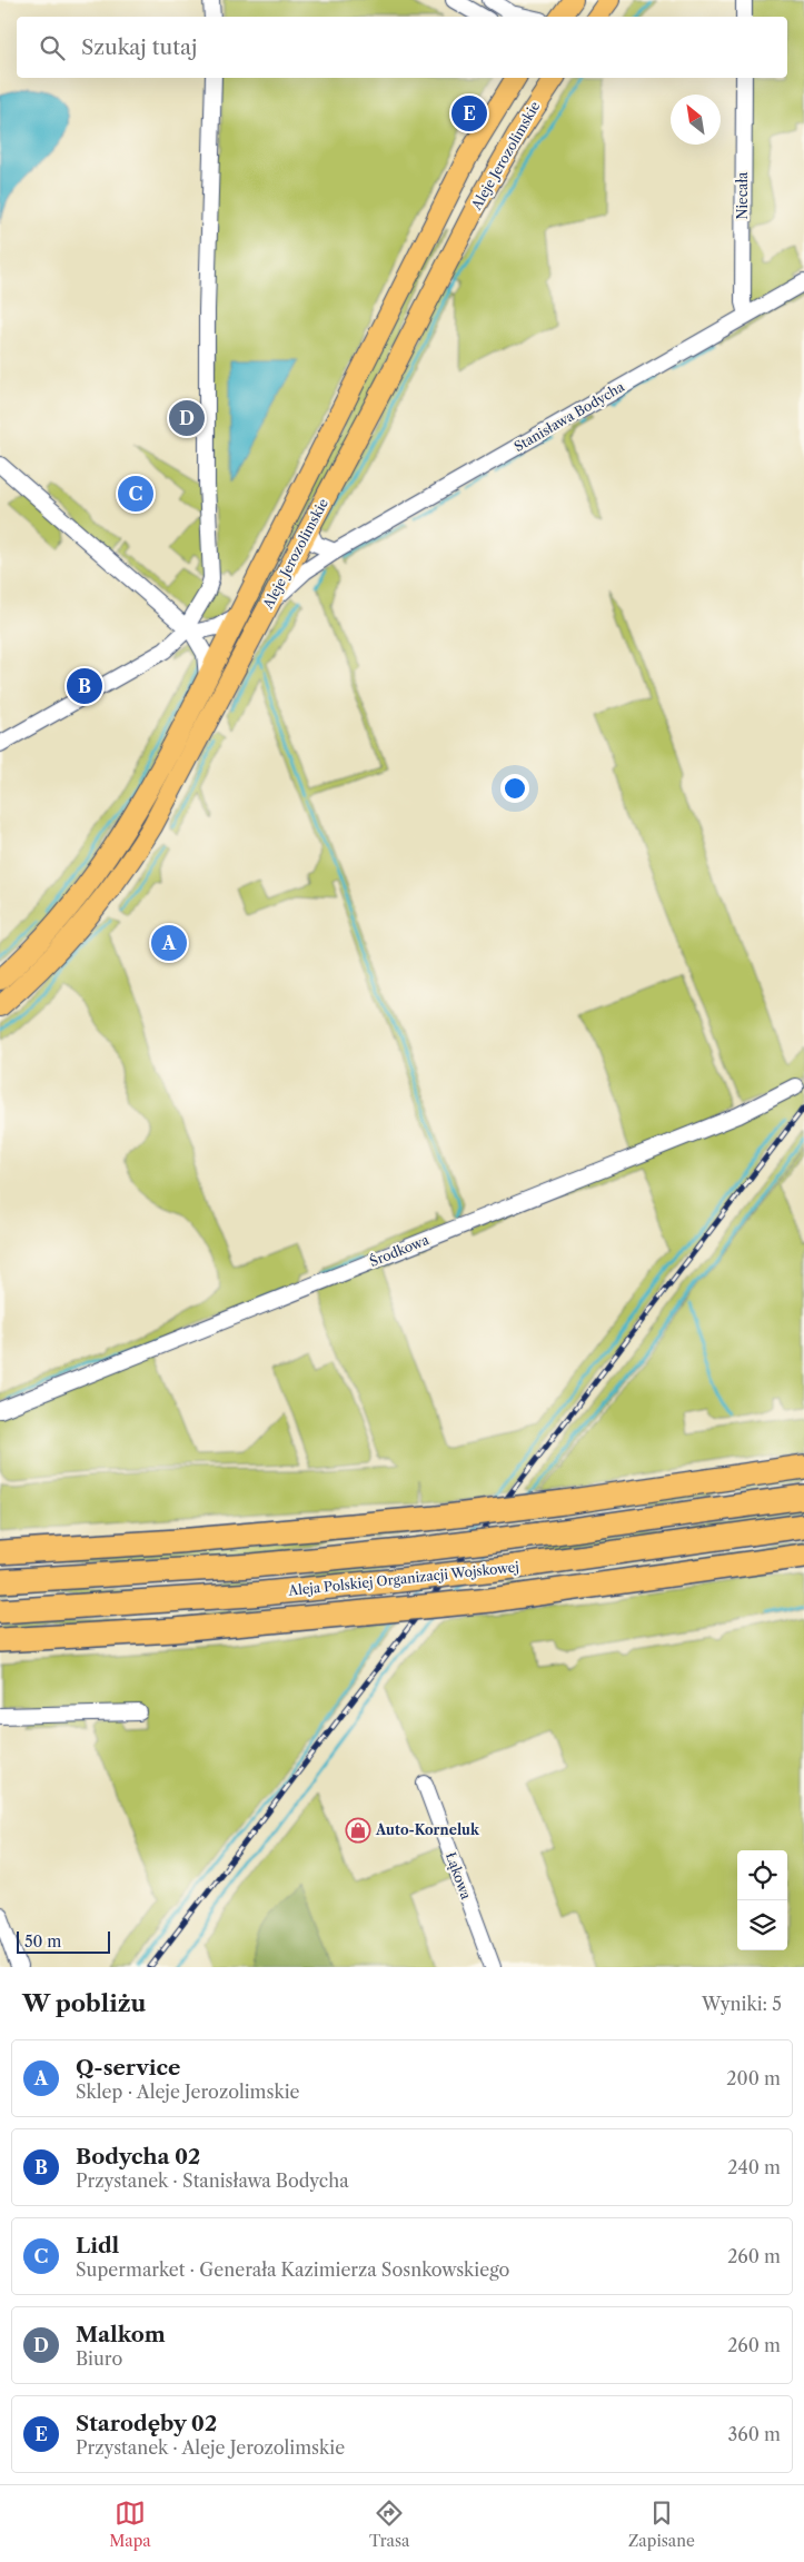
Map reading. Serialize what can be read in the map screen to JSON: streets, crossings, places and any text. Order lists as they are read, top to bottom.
{
  "streets": {
    "highway": ["Aleja Polskiej Organizacji Wojskowej"],
    "main road": ["Aleje Jerozolimskie"],
    "street": [
      "Niecała",
      "Stanisława Bodycha",
      "Środkowa",
      "Łąkowa"
    ]
  },
  "crossings": [
    ["Aleje Jerozolimskie", "Stanisława Bodycha"],
    ["Niecała", "Stanisława Bodycha"]
  ],
  "places": {
    "shop": ["Auto-Korneluk"]
  },
  "scale_bar": "50 m",
  "north": "top left",
  "page": {
    "search": "Szukaj tutaj",
    "pins": [
      "E",
      "D",
      "C",
      "B",
      "A"
    ],
    "scale": "50 m",
    "heading": ["W pobliżu", "Wyniki: 5"],
    "list": [
      {
        "mark": "A",
        "name": "Q-service",
        "note": "Sklep · Aleje Jerozolimskie",
        "value": "200 m"
      },
      {
        "mark": "B",
        "name": "Bodycha 02",
        "note": "Przystanek · Stanisława Bodycha",
        "value": "240 m"
      },
      {
        "mark": "C",
        "name": "Lidl",
        "note": "Supermarket · Generała Kazimierza Sosnkowskiego",
        "value": "260 m"
      },
      {
        "mark": "D",
        "name": "Malkom",
        "note": "Biuro",
        "value": "260 m"
      },
      {
        "mark": "E",
        "name": "Starodęby 02",
        "note": "Przystanek · Aleje Jerozolimskie",
        "value": "360 m"
      }
    ],
    "nav": ["Mapa", "Trasa", "Zapisane"]
  }
}
